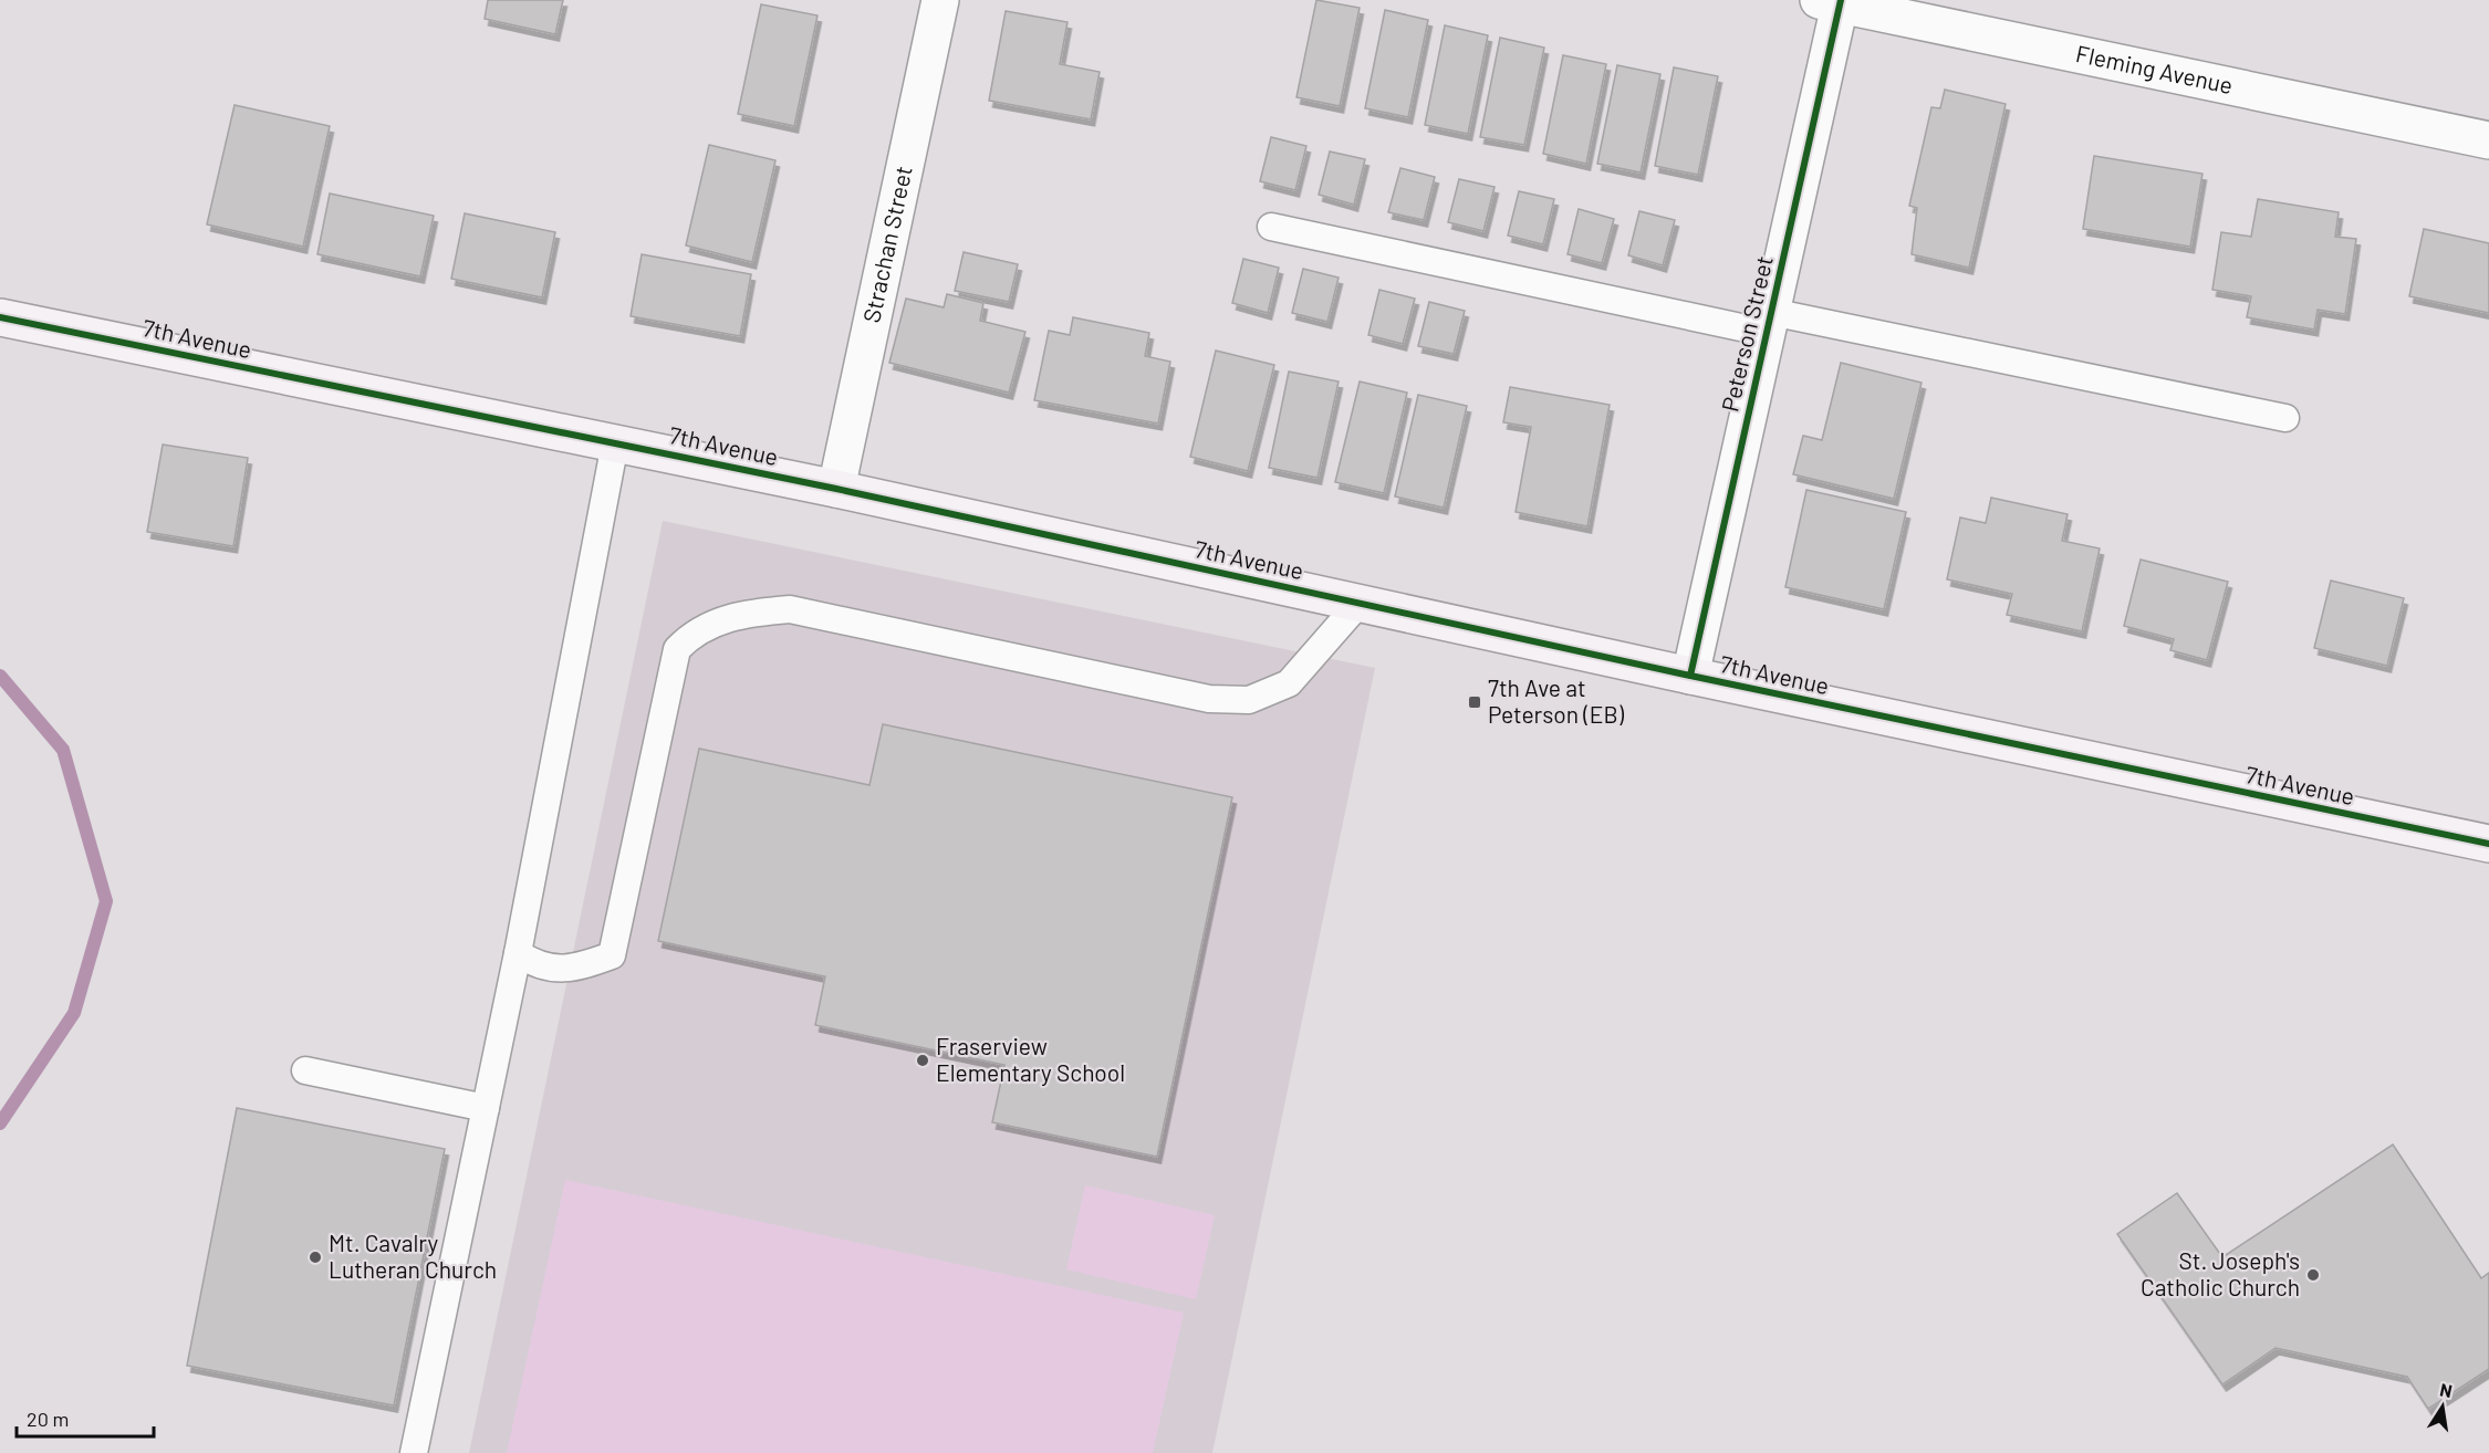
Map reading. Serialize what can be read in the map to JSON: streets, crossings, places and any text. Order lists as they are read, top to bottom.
{
  "streets": {
    "street": [
      "Fleming Avenue",
      "Strachan Street",
      "Peterson Street",
      "7th Avenue"
    ]
  },
  "crossings": [
    ["Fleming Avenue", "Peterson Street"],
    ["Strachan Street", "7th Avenue"],
    ["Peterson Street", "7th Avenue"]
  ],
  "places": {
    "transit": ["7th Ave at Peterson (EB)"],
    "other": ["Fraserview Elementary School", "Mt. Cavalry Lutheran Church", "St. Joseph's Catholic Church"]
  },
  "scale_bar": "20 m",
  "north": "top"
}
